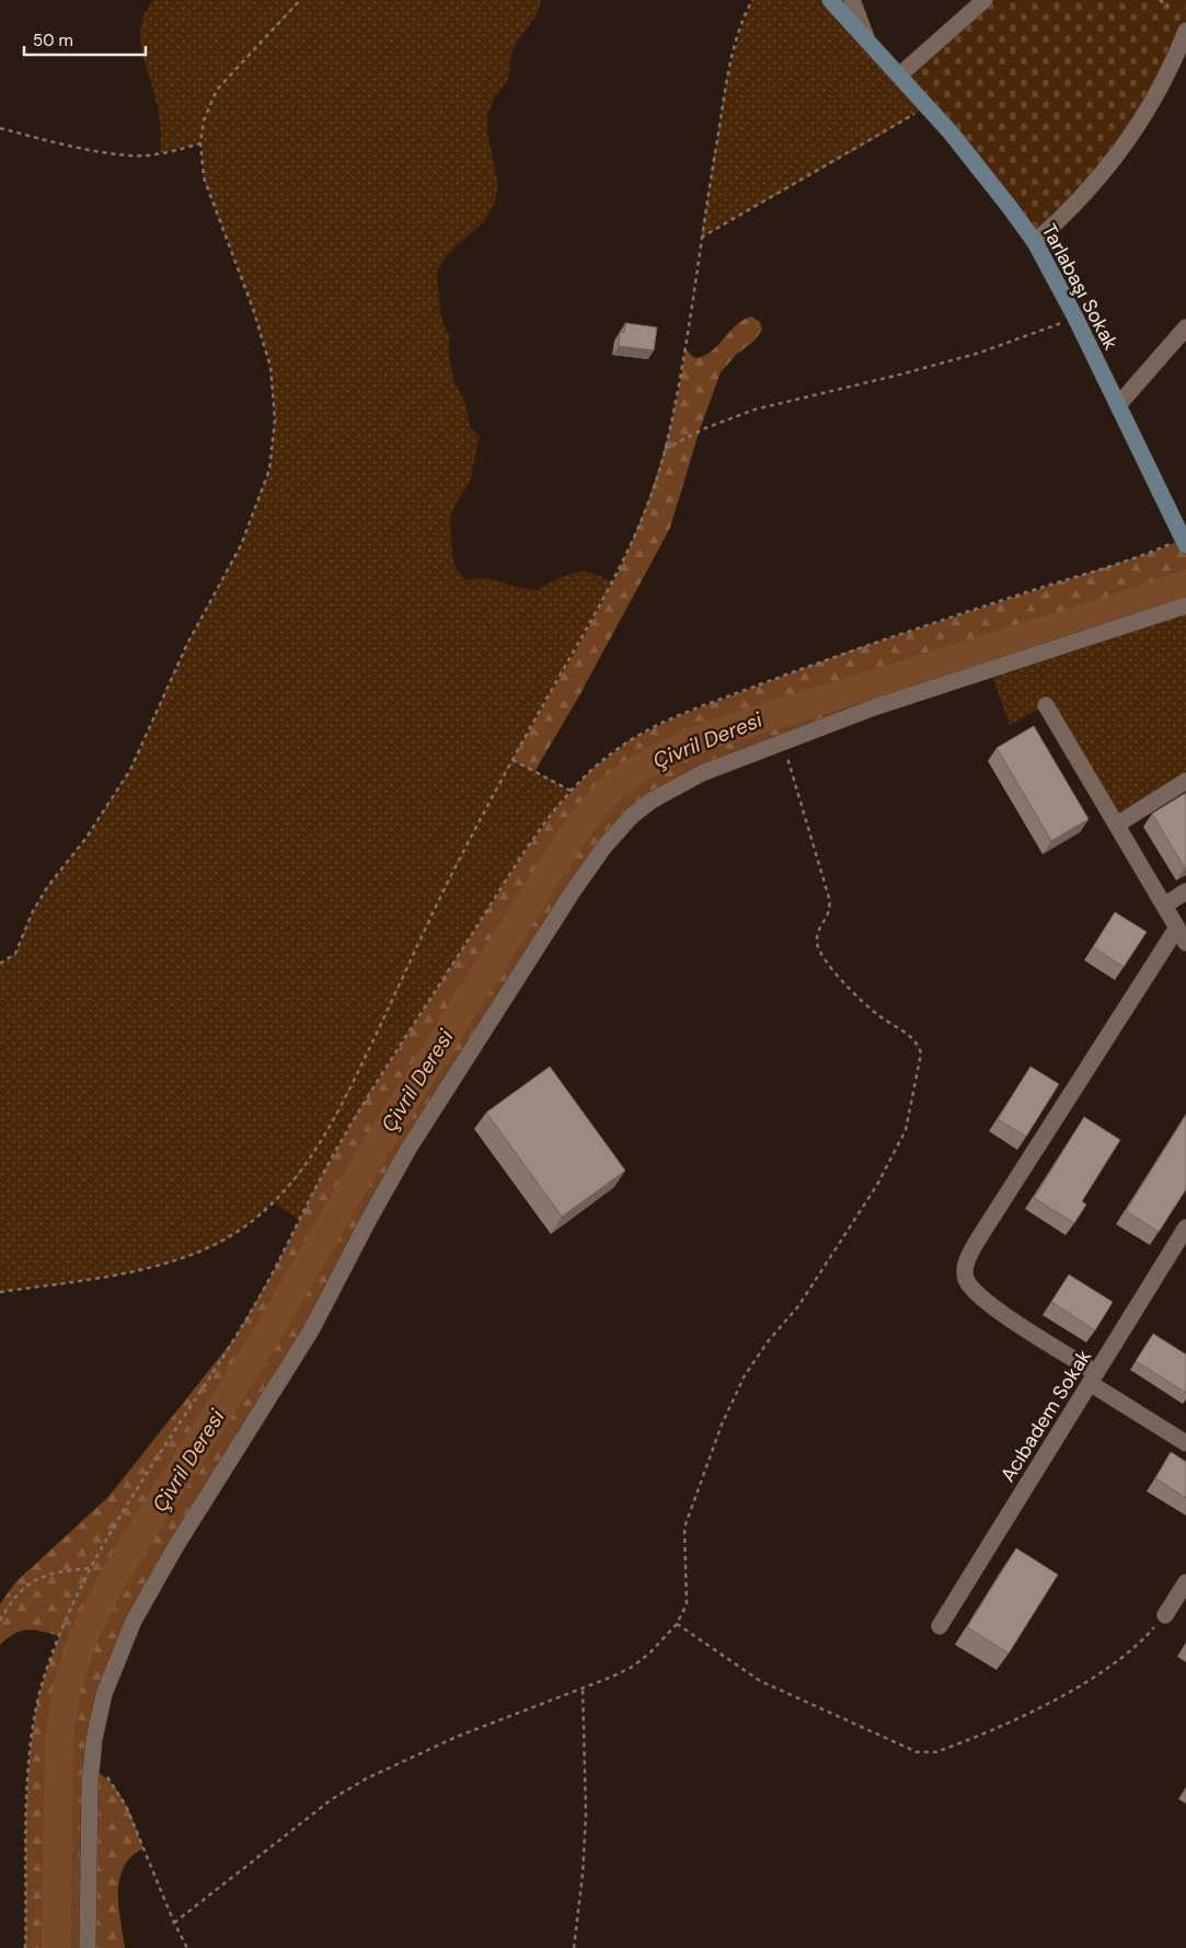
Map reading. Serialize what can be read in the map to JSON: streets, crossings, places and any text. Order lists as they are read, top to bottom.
{
  "streets": {
    "street": ["Tarlabaşı Sokak", "Acıbadem Sokak"]
  },
  "water": ["Çivril Deresi"],
  "scale_bar": "50 m"
}
